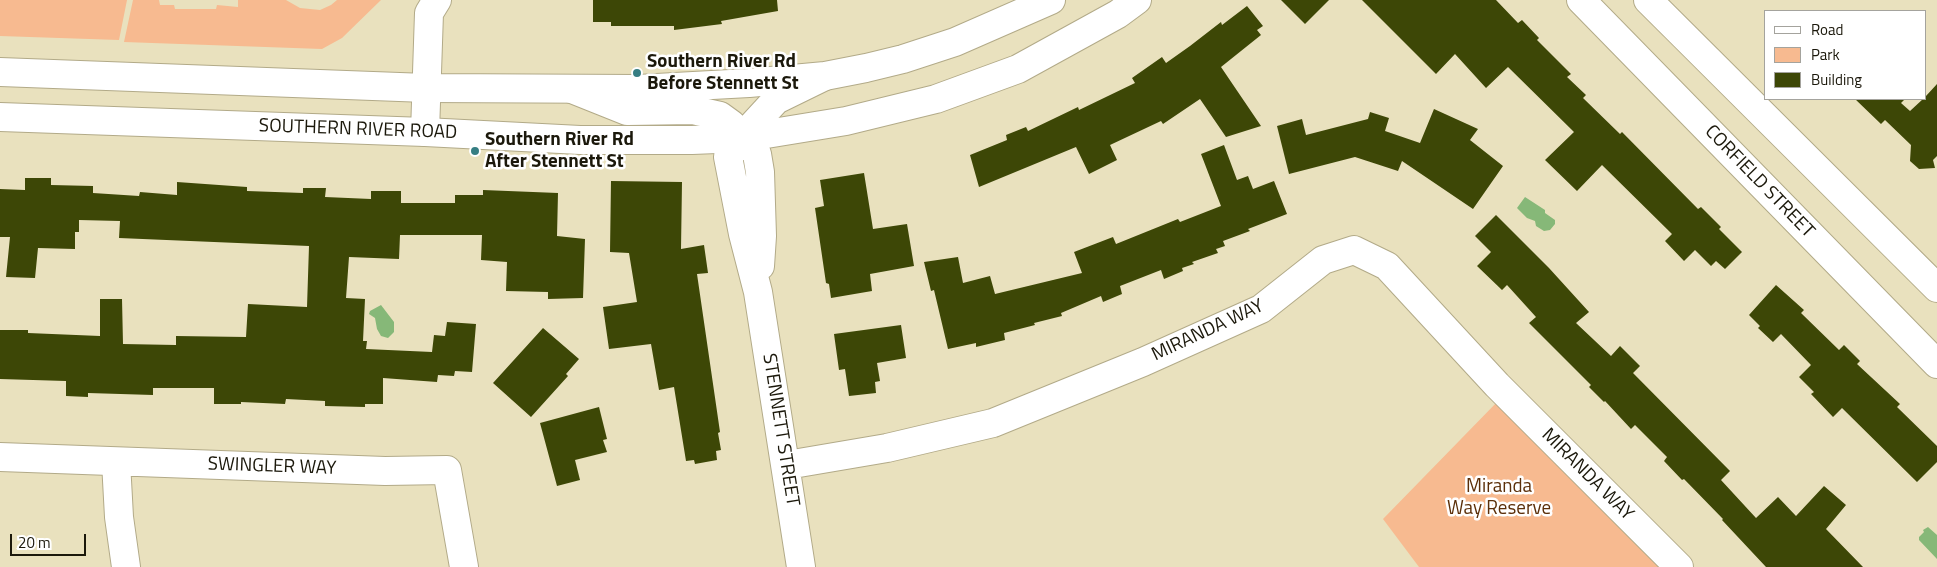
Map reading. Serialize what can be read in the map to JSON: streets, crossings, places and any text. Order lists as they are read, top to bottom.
{
  "streets": {
    "main road": [
      "SOUTHERN RIVER ROAD",
      "CORFIELD STREET",
      "MIRANDA WAY",
      "STENNETT STREET",
      "SWINGLER WAY"
    ]
  },
  "crossings": [
    ["SOUTHERN RIVER ROAD", "STENNETT STREET"],
    ["MIRANDA WAY", "STENNETT STREET"]
  ],
  "parks": ["Miranda Way Reserve"],
  "places": ["Southern River Rd Before Stennett St", "Southern River Rd After Stennett St"],
  "legend": ["Road", "Park", "Building"],
  "scale_bar": "20 m"
}
